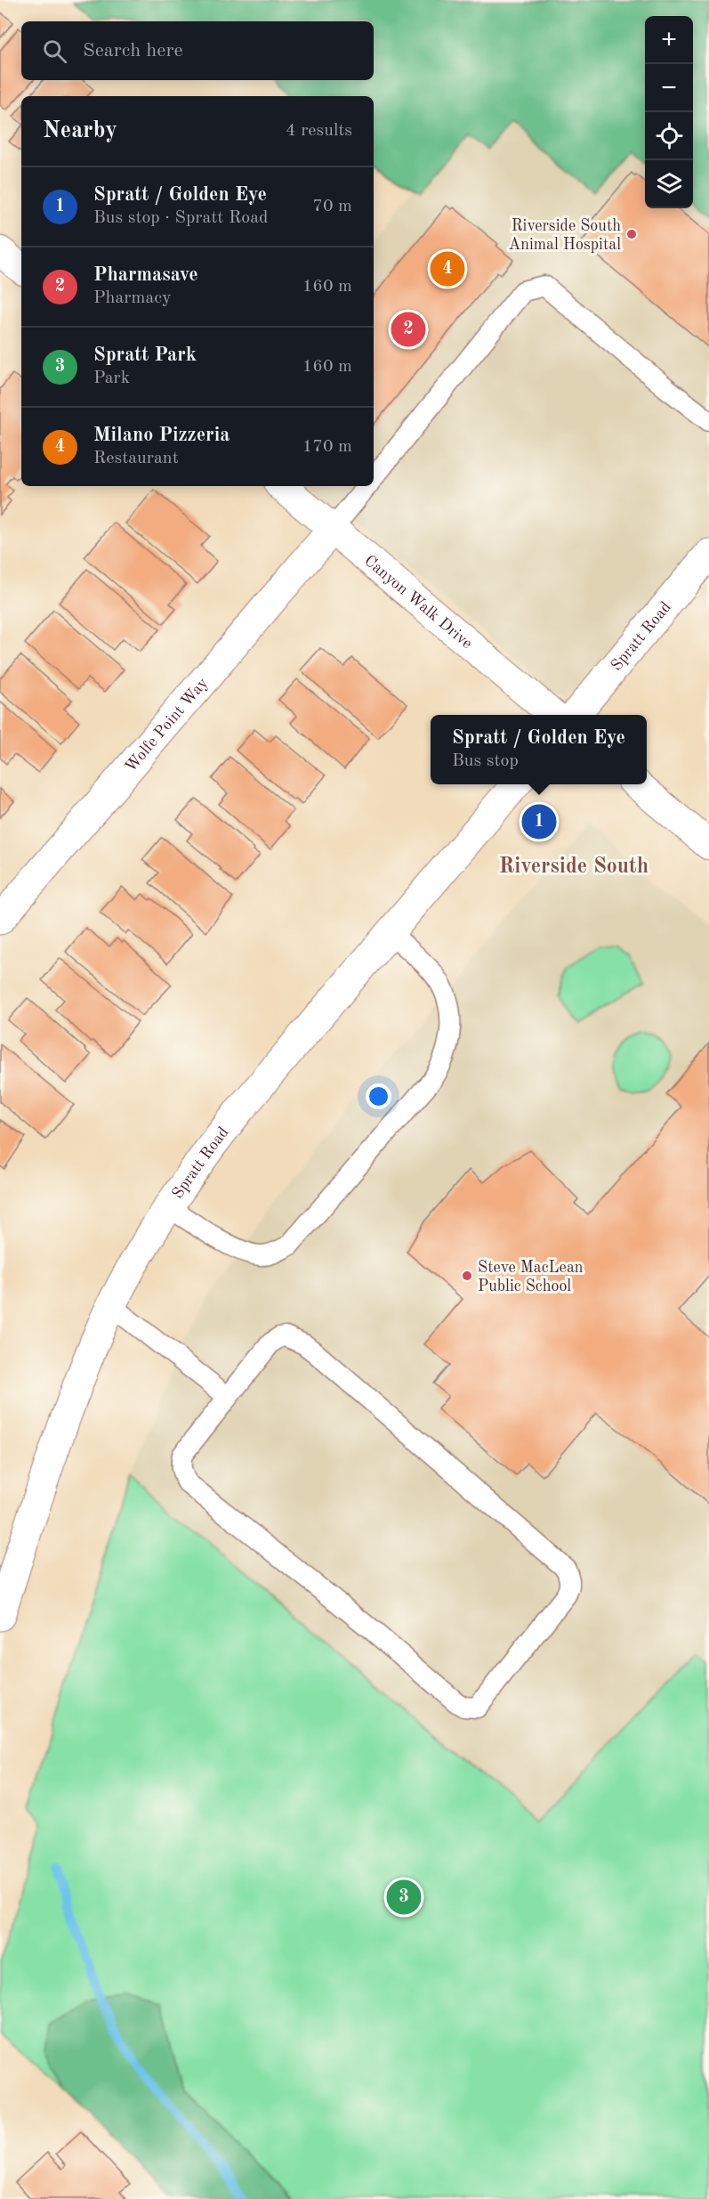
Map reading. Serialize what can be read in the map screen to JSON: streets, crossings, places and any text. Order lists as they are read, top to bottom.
{
  "streets": {
    "street": ["Canyon Walk Drive", "Spratt Road", "Wolfe Point Way"]
  },
  "crossings": [
    ["Canyon Walk Drive", "Wolfe Point Way"]
  ],
  "districts": ["Riverside South"],
  "places": ["Riverside South Animal Hospital", "Steve MacLean Public School"],
  "page": {
    "map_buttons": ["+", "−"],
    "search": "Search here",
    "heading": ["Nearby", "4 results"],
    "list": [
      {
        "mark": "1",
        "name": "Spratt / Golden Eye",
        "note": "Bus stop · Spratt Road",
        "value": "70 m"
      },
      {
        "mark": "2",
        "name": "Pharmasave",
        "note": "Pharmacy",
        "value": "160 m"
      },
      {
        "mark": "3",
        "name": "Spratt Park",
        "note": "Park",
        "value": "160 m"
      },
      {
        "mark": "4",
        "name": "Milano Pizzeria",
        "note": "Restaurant",
        "value": "170 m"
      }
    ],
    "pins": [
      "4",
      "2",
      "1",
      "3"
    ],
    "popup": ["Spratt / Golden Eye", "Bus stop"]
  }
}
